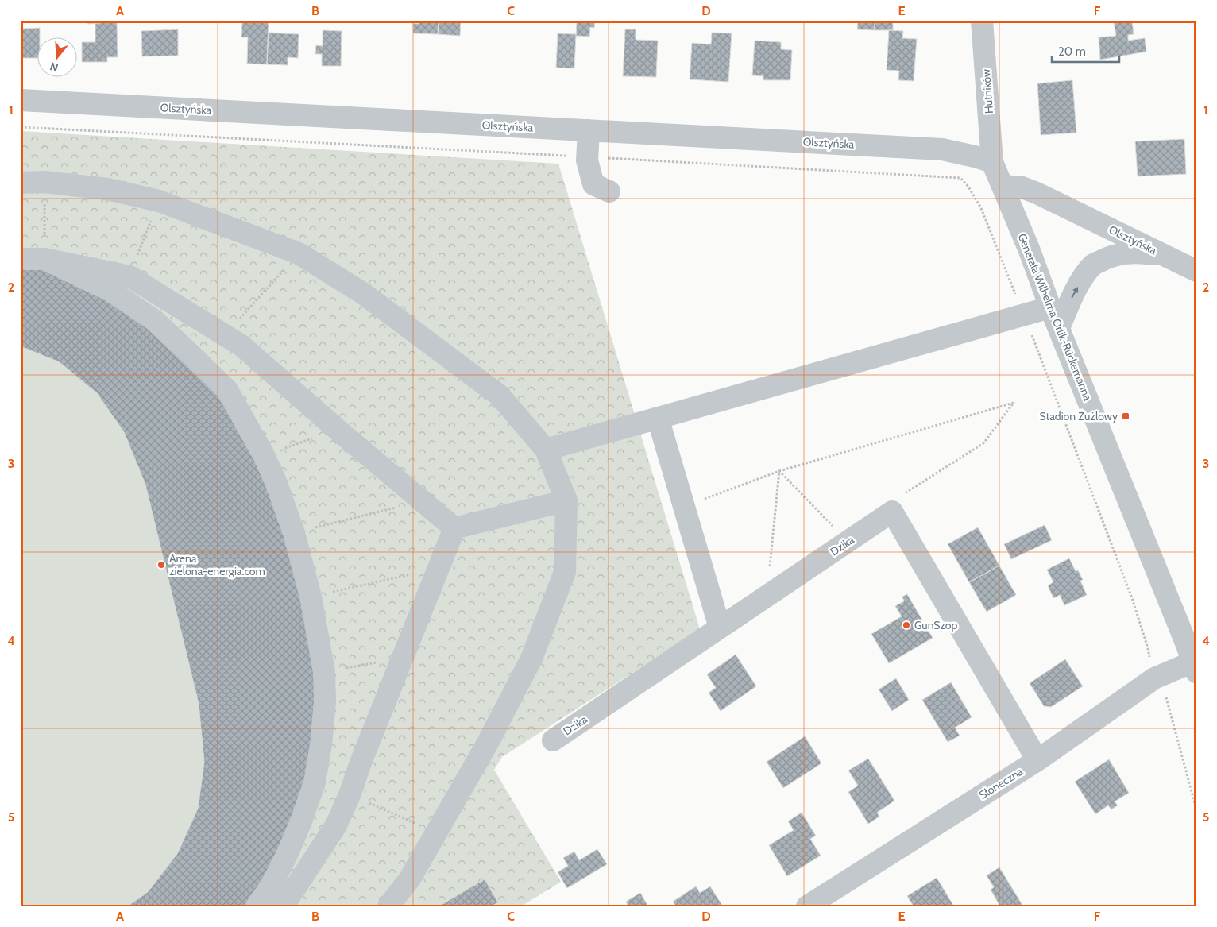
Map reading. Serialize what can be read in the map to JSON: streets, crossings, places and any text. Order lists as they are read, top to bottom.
{
  "streets": {
    "street": [
      "Hutników",
      "Olsztyńska",
      "Generała Wilhelma Orlik-Rückemanna",
      "Dzika",
      "Słoneczna"
    ]
  },
  "crossings": [
    ["Hutników", "Olsztyńska"],
    ["Hutników", "Generała Wilhelma Orlik-Rückemanna"],
    ["Olsztyńska", "Generała Wilhelma Orlik-Rückemanna"],
    ["Generała Wilhelma Orlik-Rückemanna", "Słoneczna"],
    ["Dzika", "Słoneczna"]
  ],
  "places": {
    "transit": ["Stadion Żużlowy"],
    "other": ["Arena zielona-energia.com", "GunSzop"]
  },
  "scale_bar": "20 m",
  "north": "bottom",
  "grid": {
    "columns": [
      "A",
      "B",
      "C",
      "D",
      "E",
      "F"
    ],
    "rows": [
      "1",
      "2",
      "3",
      "4",
      "5"
    ]
  }
}
